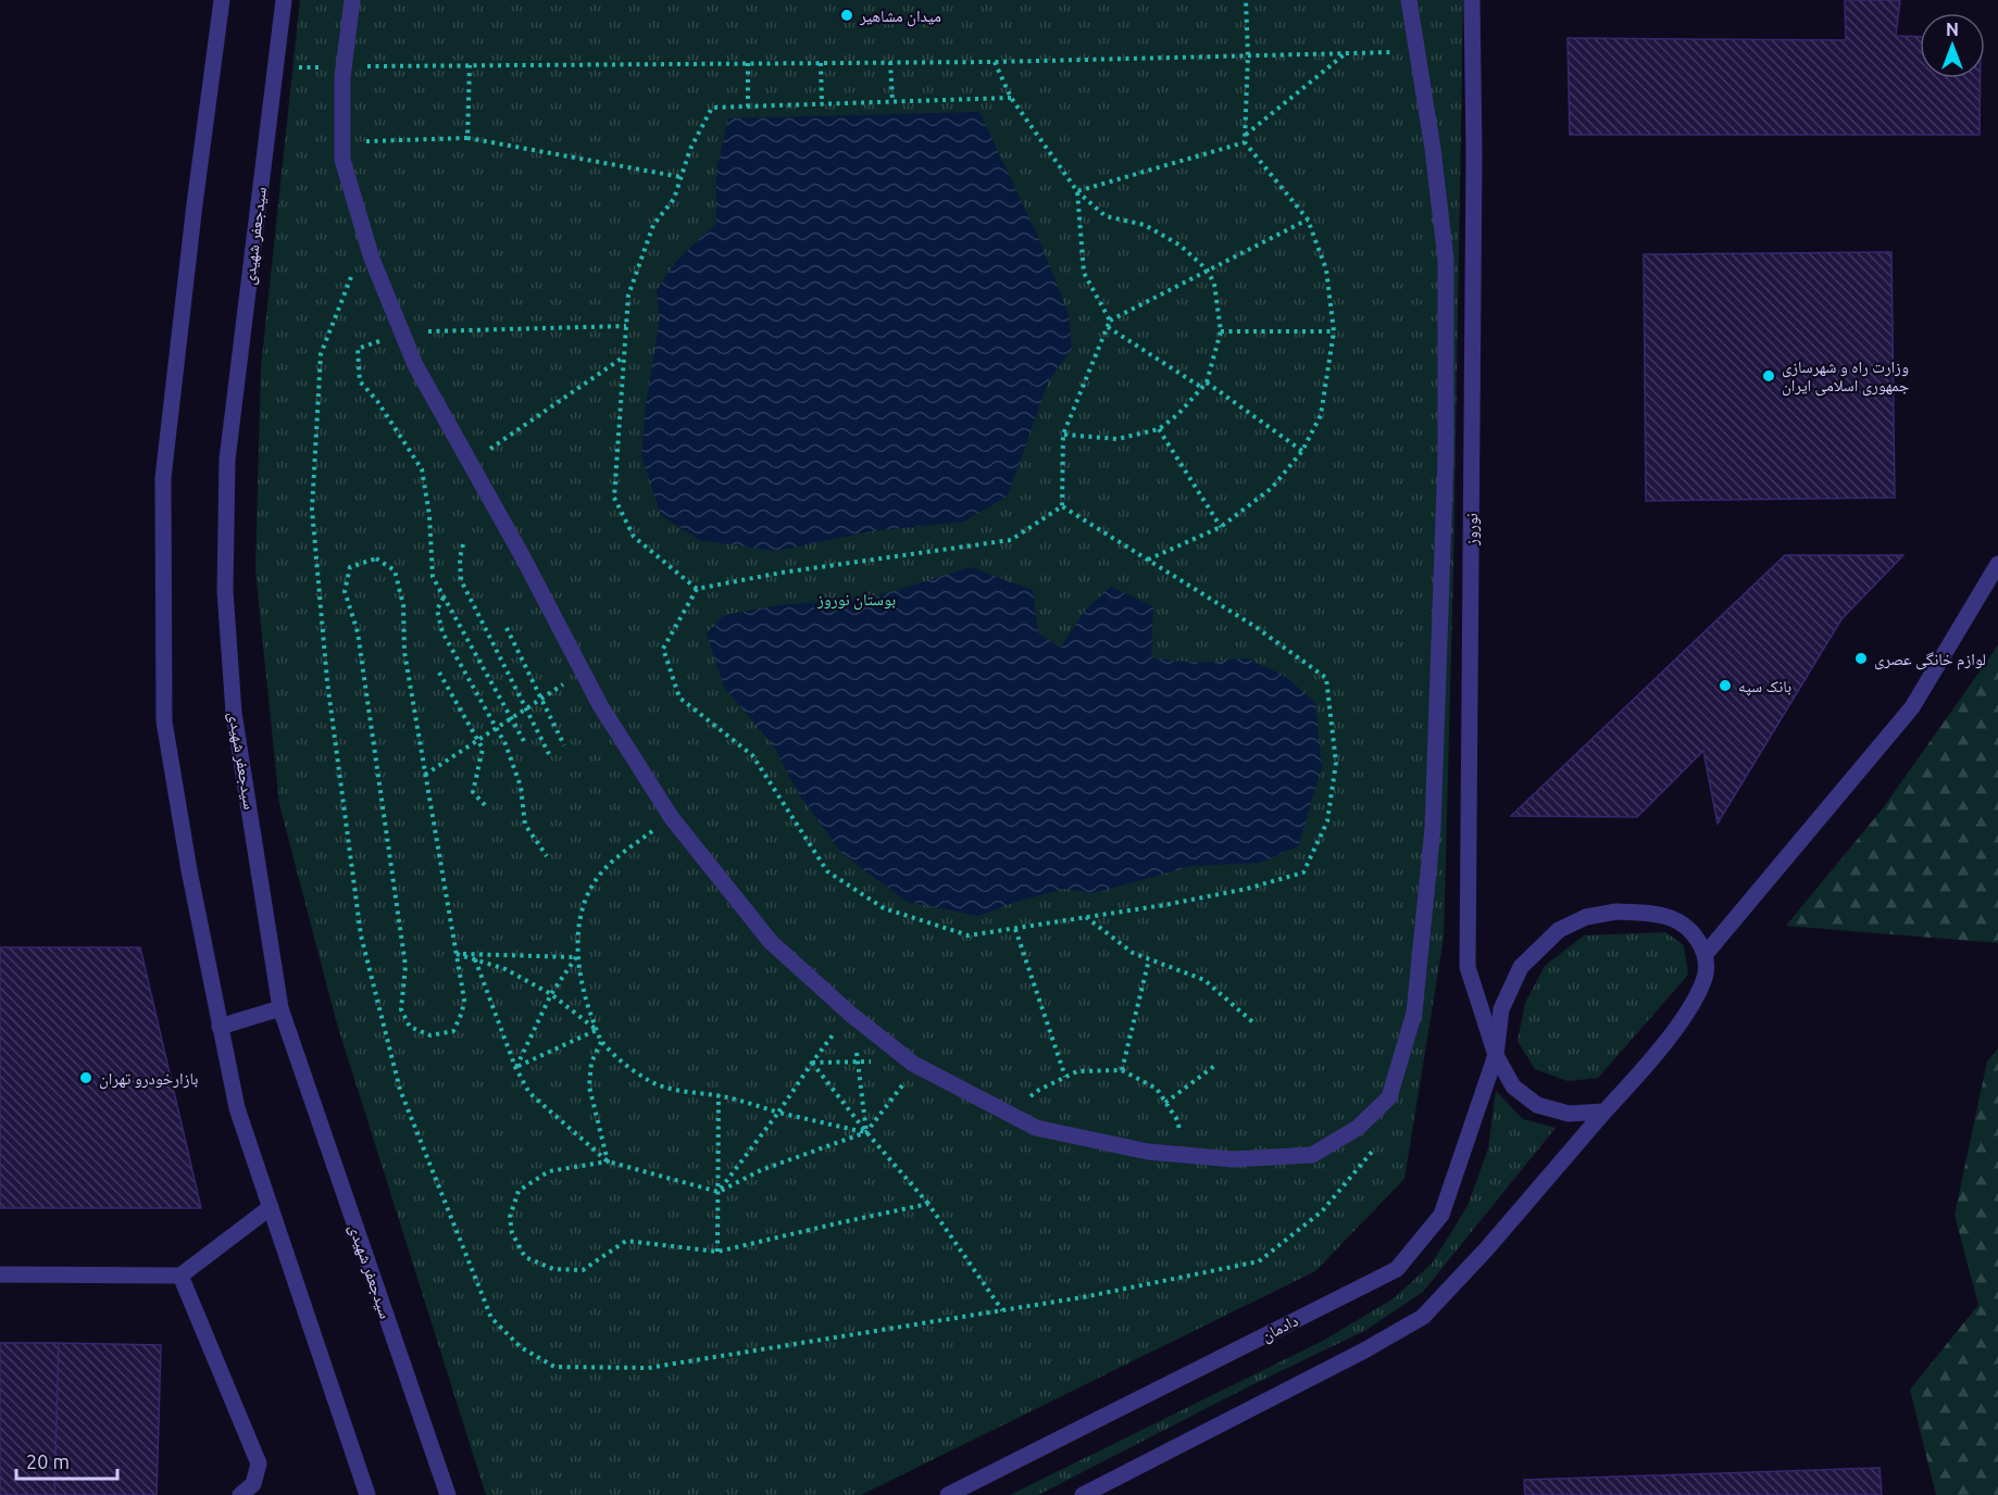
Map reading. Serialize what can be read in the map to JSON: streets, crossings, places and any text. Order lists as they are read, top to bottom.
{
  "streets": {
    "street": ["سیدجعفر شهیدی", "نوروز", "دادمان"]
  },
  "crossings": [
    ["نوروز", "دادمان"]
  ],
  "parks": ["بوستان نوروز"],
  "places": [
    "میدان مشاهیر",
    "وزارت راه و شهرسازی جمهوری اسلامی ایران",
    "لوازم خانگی عصری",
    "بانک سپه",
    "بازارخودرو تهران"
  ],
  "scale_bar": "20 m",
  "north": "top"
}
